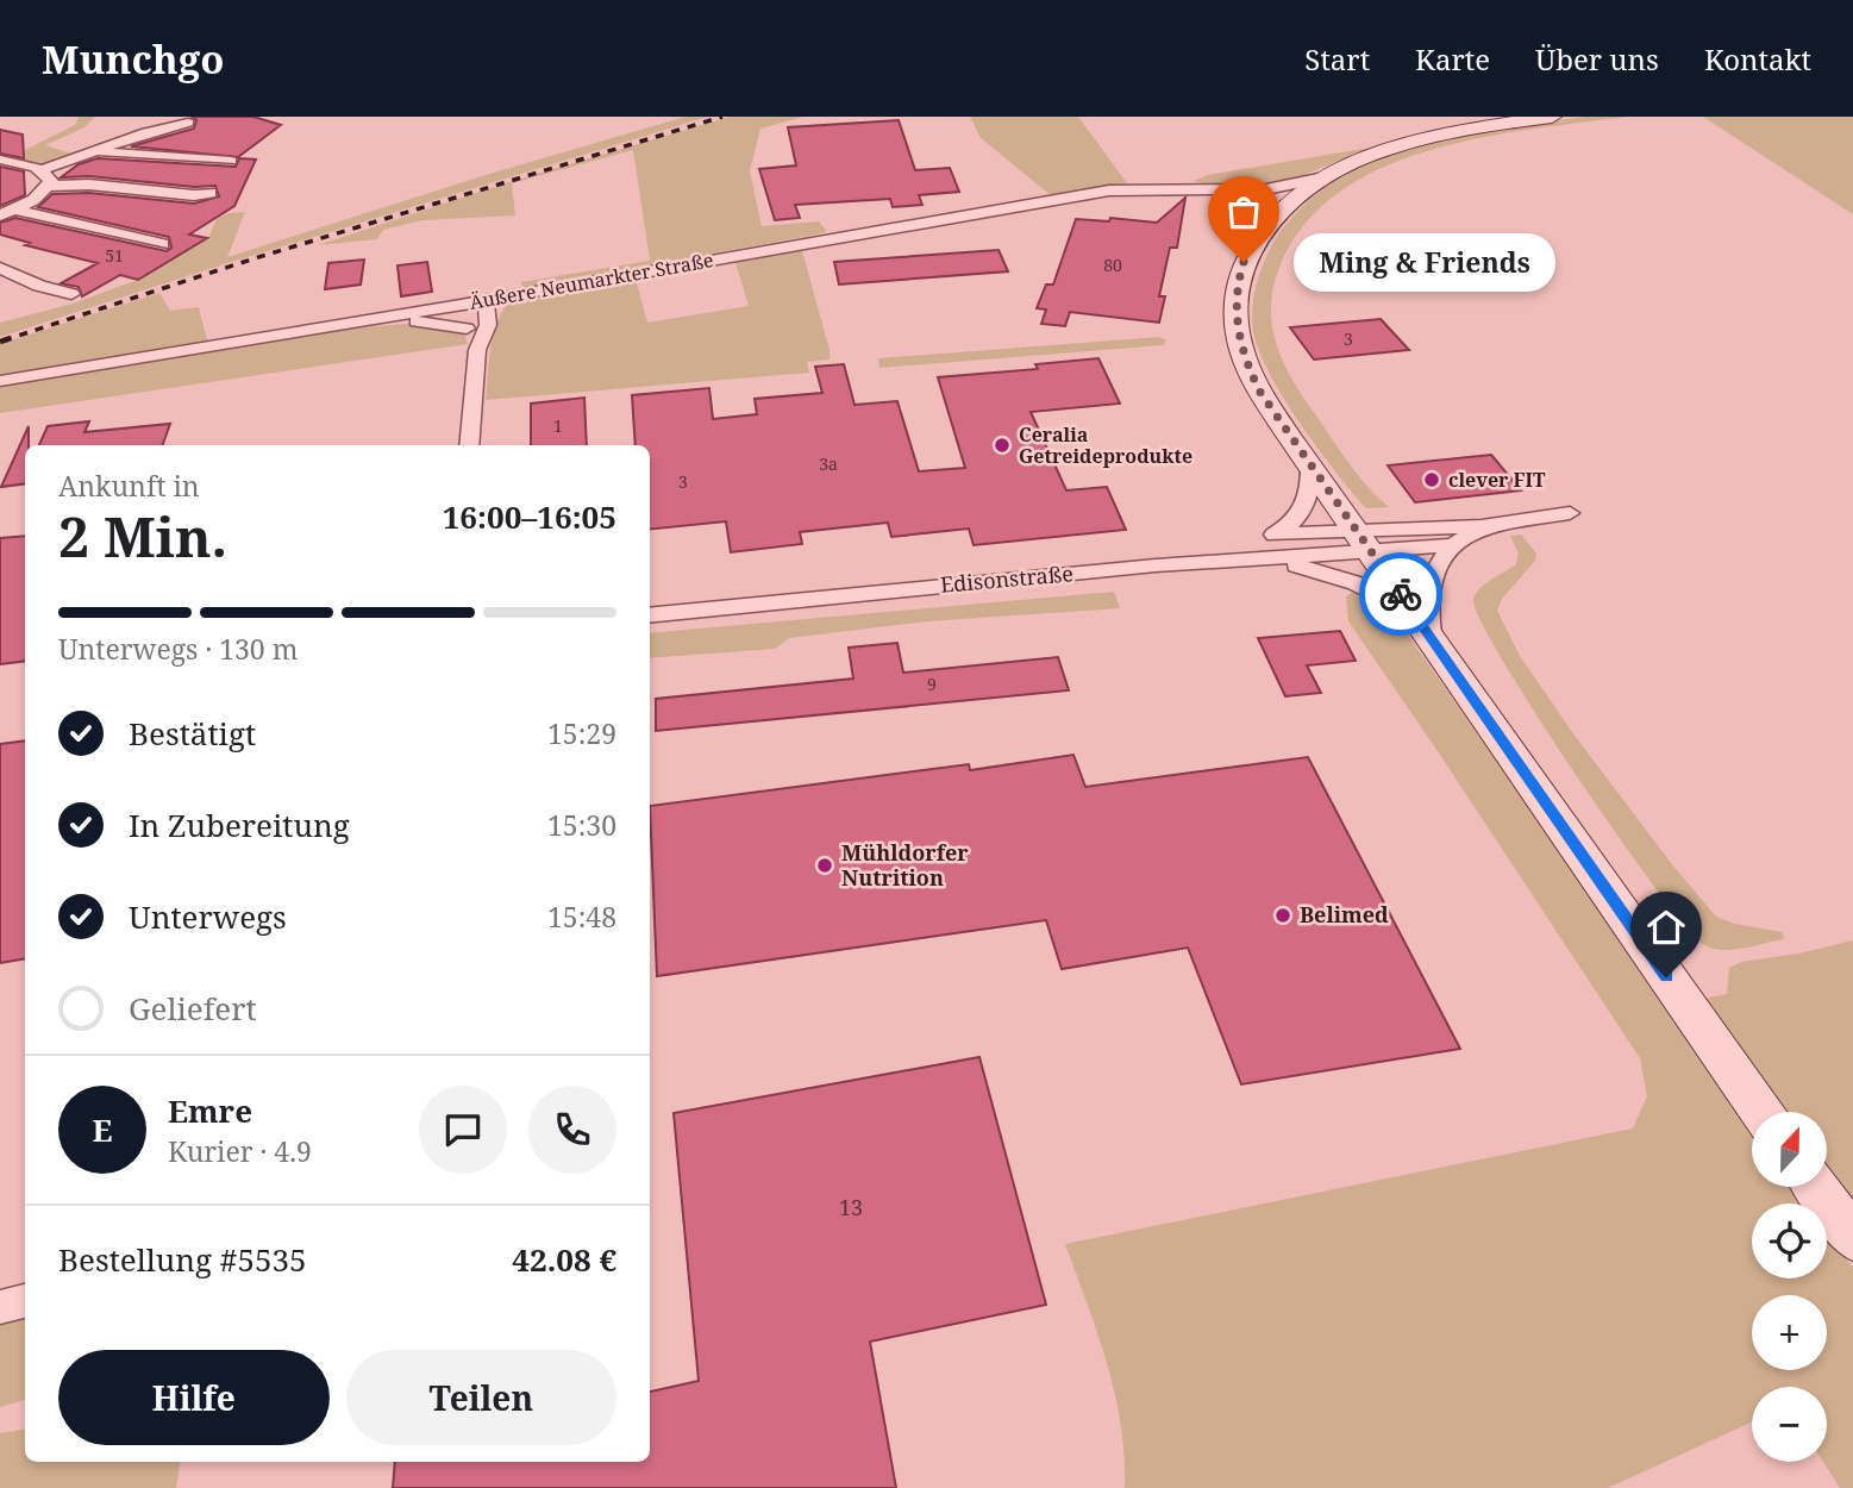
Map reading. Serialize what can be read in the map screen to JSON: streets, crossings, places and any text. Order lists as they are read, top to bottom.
{
  "streets": {
    "main road": ["Äußere Neumarkter Straße"],
    "street": ["Edisonstraße"]
  },
  "places": [
    "Ming & Friends",
    "Ceralia Getreideprodukte",
    "clever FIT",
    "Mühldorfer Nutrition",
    "Belimed"
  ],
  "house_numbers": [
    "51",
    "80",
    "3",
    "1",
    "3a",
    "3",
    "9",
    "13"
  ],
  "north": "top",
  "page": {
    "header": "Munchgo",
    "nav": [
      "Start",
      "Karte",
      "Über uns",
      "Kontakt"
    ],
    "bubble": "Ming & Friends",
    "heading": ["2 Min.", "Ankunft in", "16:00–16:05"],
    "panel": [
      "Emre",
      "Kurier · 4.9",
      "Bestellung #5535",
      "42.08 €"
    ],
    "bar": "Unterwegs · 130 m",
    "list": [
      ["Bestätigt", "15:29"],
      ["In Zubereitung", "15:30"],
      ["Unterwegs", "15:48"],
      "Geliefert"
    ],
    "round": "E",
    "map_buttons": ["+", "−"],
    "buttons": ["Hilfe", "Teilen"]
  }
}
